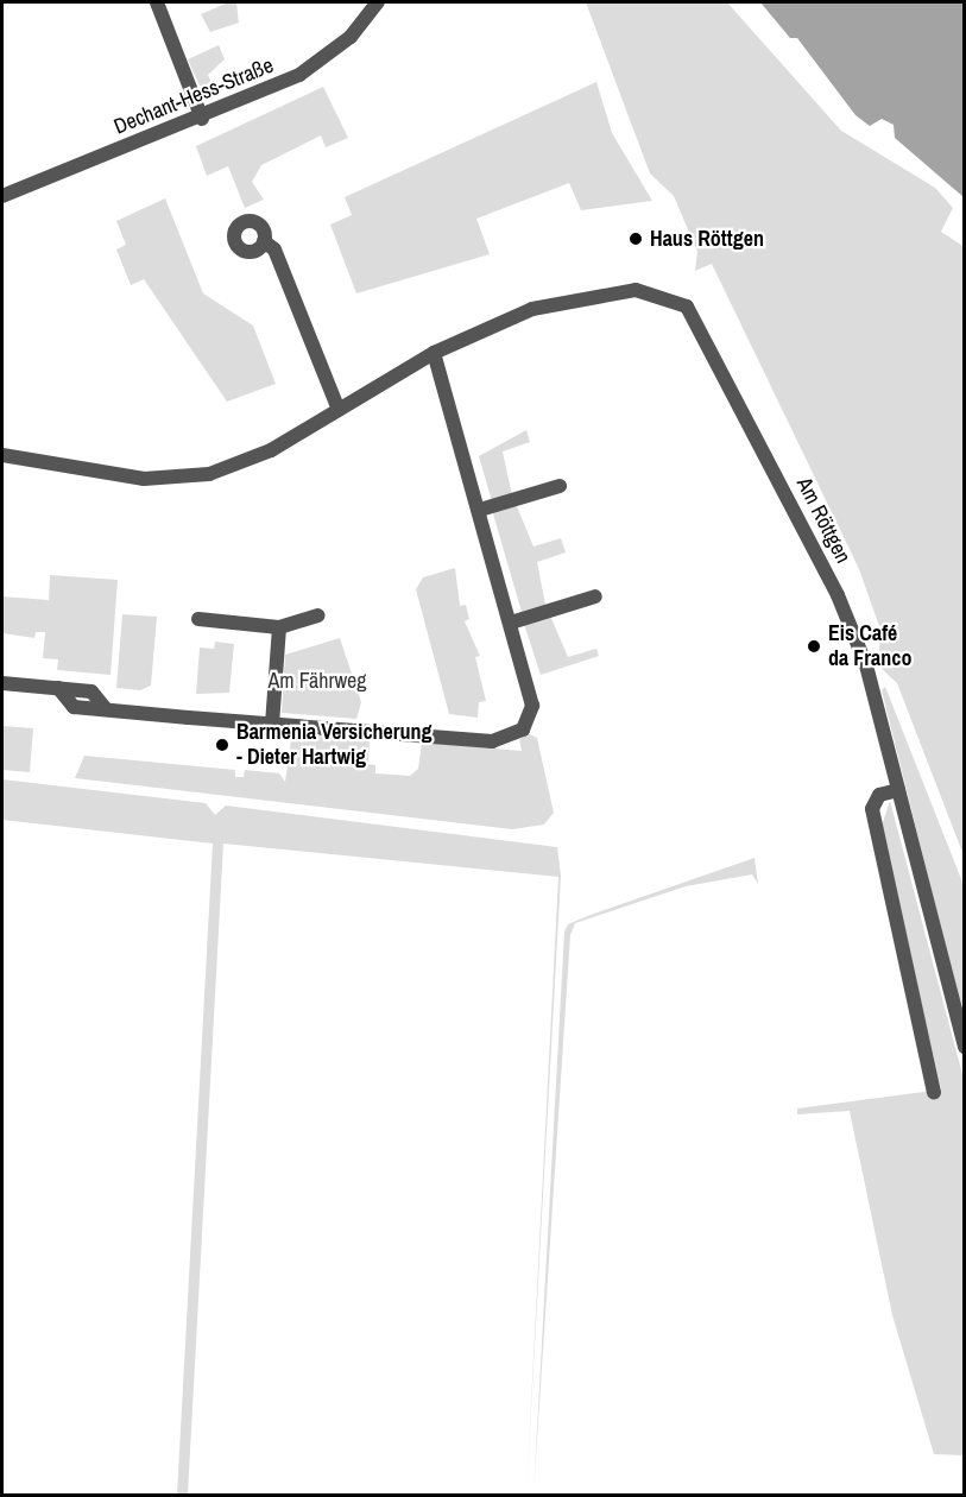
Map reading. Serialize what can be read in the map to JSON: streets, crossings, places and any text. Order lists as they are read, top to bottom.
{
  "streets": {
    "street": ["Dechant-Hess-Straße", "Am Röttgen"]
  },
  "parks": ["Am Fährweg"],
  "places": ["Haus Röttgen", "Eis Café da Franco", "Barmenia Versicherung - Dieter Hartwig"]
}
